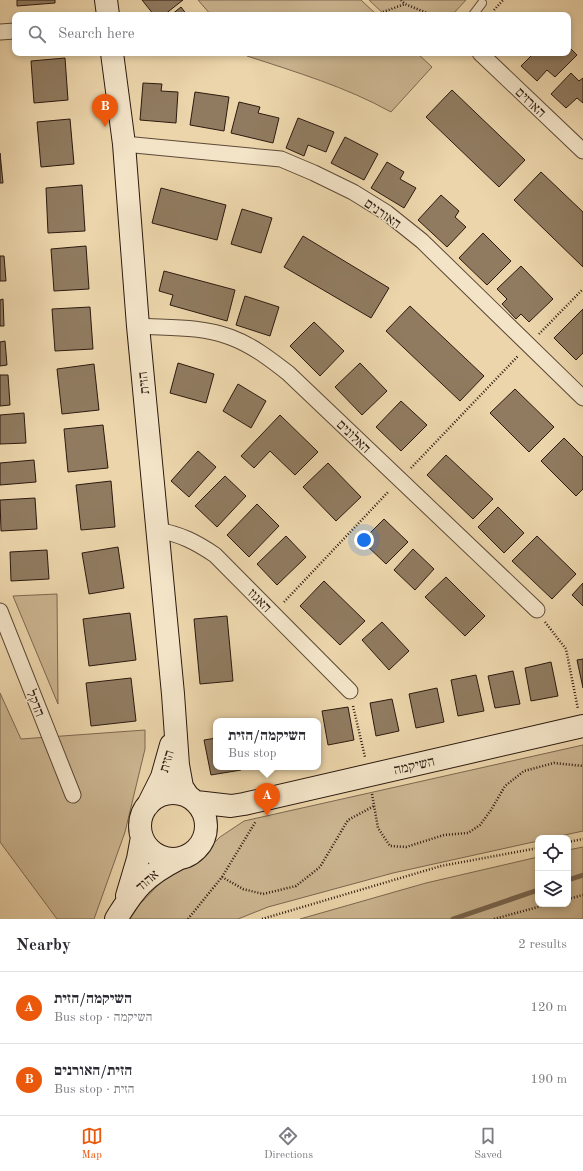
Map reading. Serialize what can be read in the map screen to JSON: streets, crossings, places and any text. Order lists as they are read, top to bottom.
{
  "streets": {
    "street": [
      "הארזים",
      "האורנים",
      "הזית",
      "האלונים",
      "האגוז",
      "הדקל",
      "השיקמה",
      "אהוד"
    ]
  },
  "crossings": [
    ["האורנים", "הזית"],
    ["הזית", "האלונים"],
    ["הזית", "האגוז"],
    ["הזית", "השיקמה"],
    ["הזית", "אהוד"],
    ["השיקמה", "אהוד"]
  ],
  "page": {
    "search": "Search here",
    "pins": ["B", "A"],
    "popup": ["השיקמה/הזית", "Bus stop"],
    "heading": ["Nearby", "2 results"],
    "list": [
      {
        "mark": "A",
        "name": "השיקמה/הזית",
        "note": "Bus stop · השיקמה",
        "value": "120 m"
      },
      {
        "mark": "B",
        "name": "הזית/האורנים",
        "note": "Bus stop · הזית",
        "value": "190 m"
      }
    ],
    "nav": ["Map", "Directions", "Saved"]
  }
}
